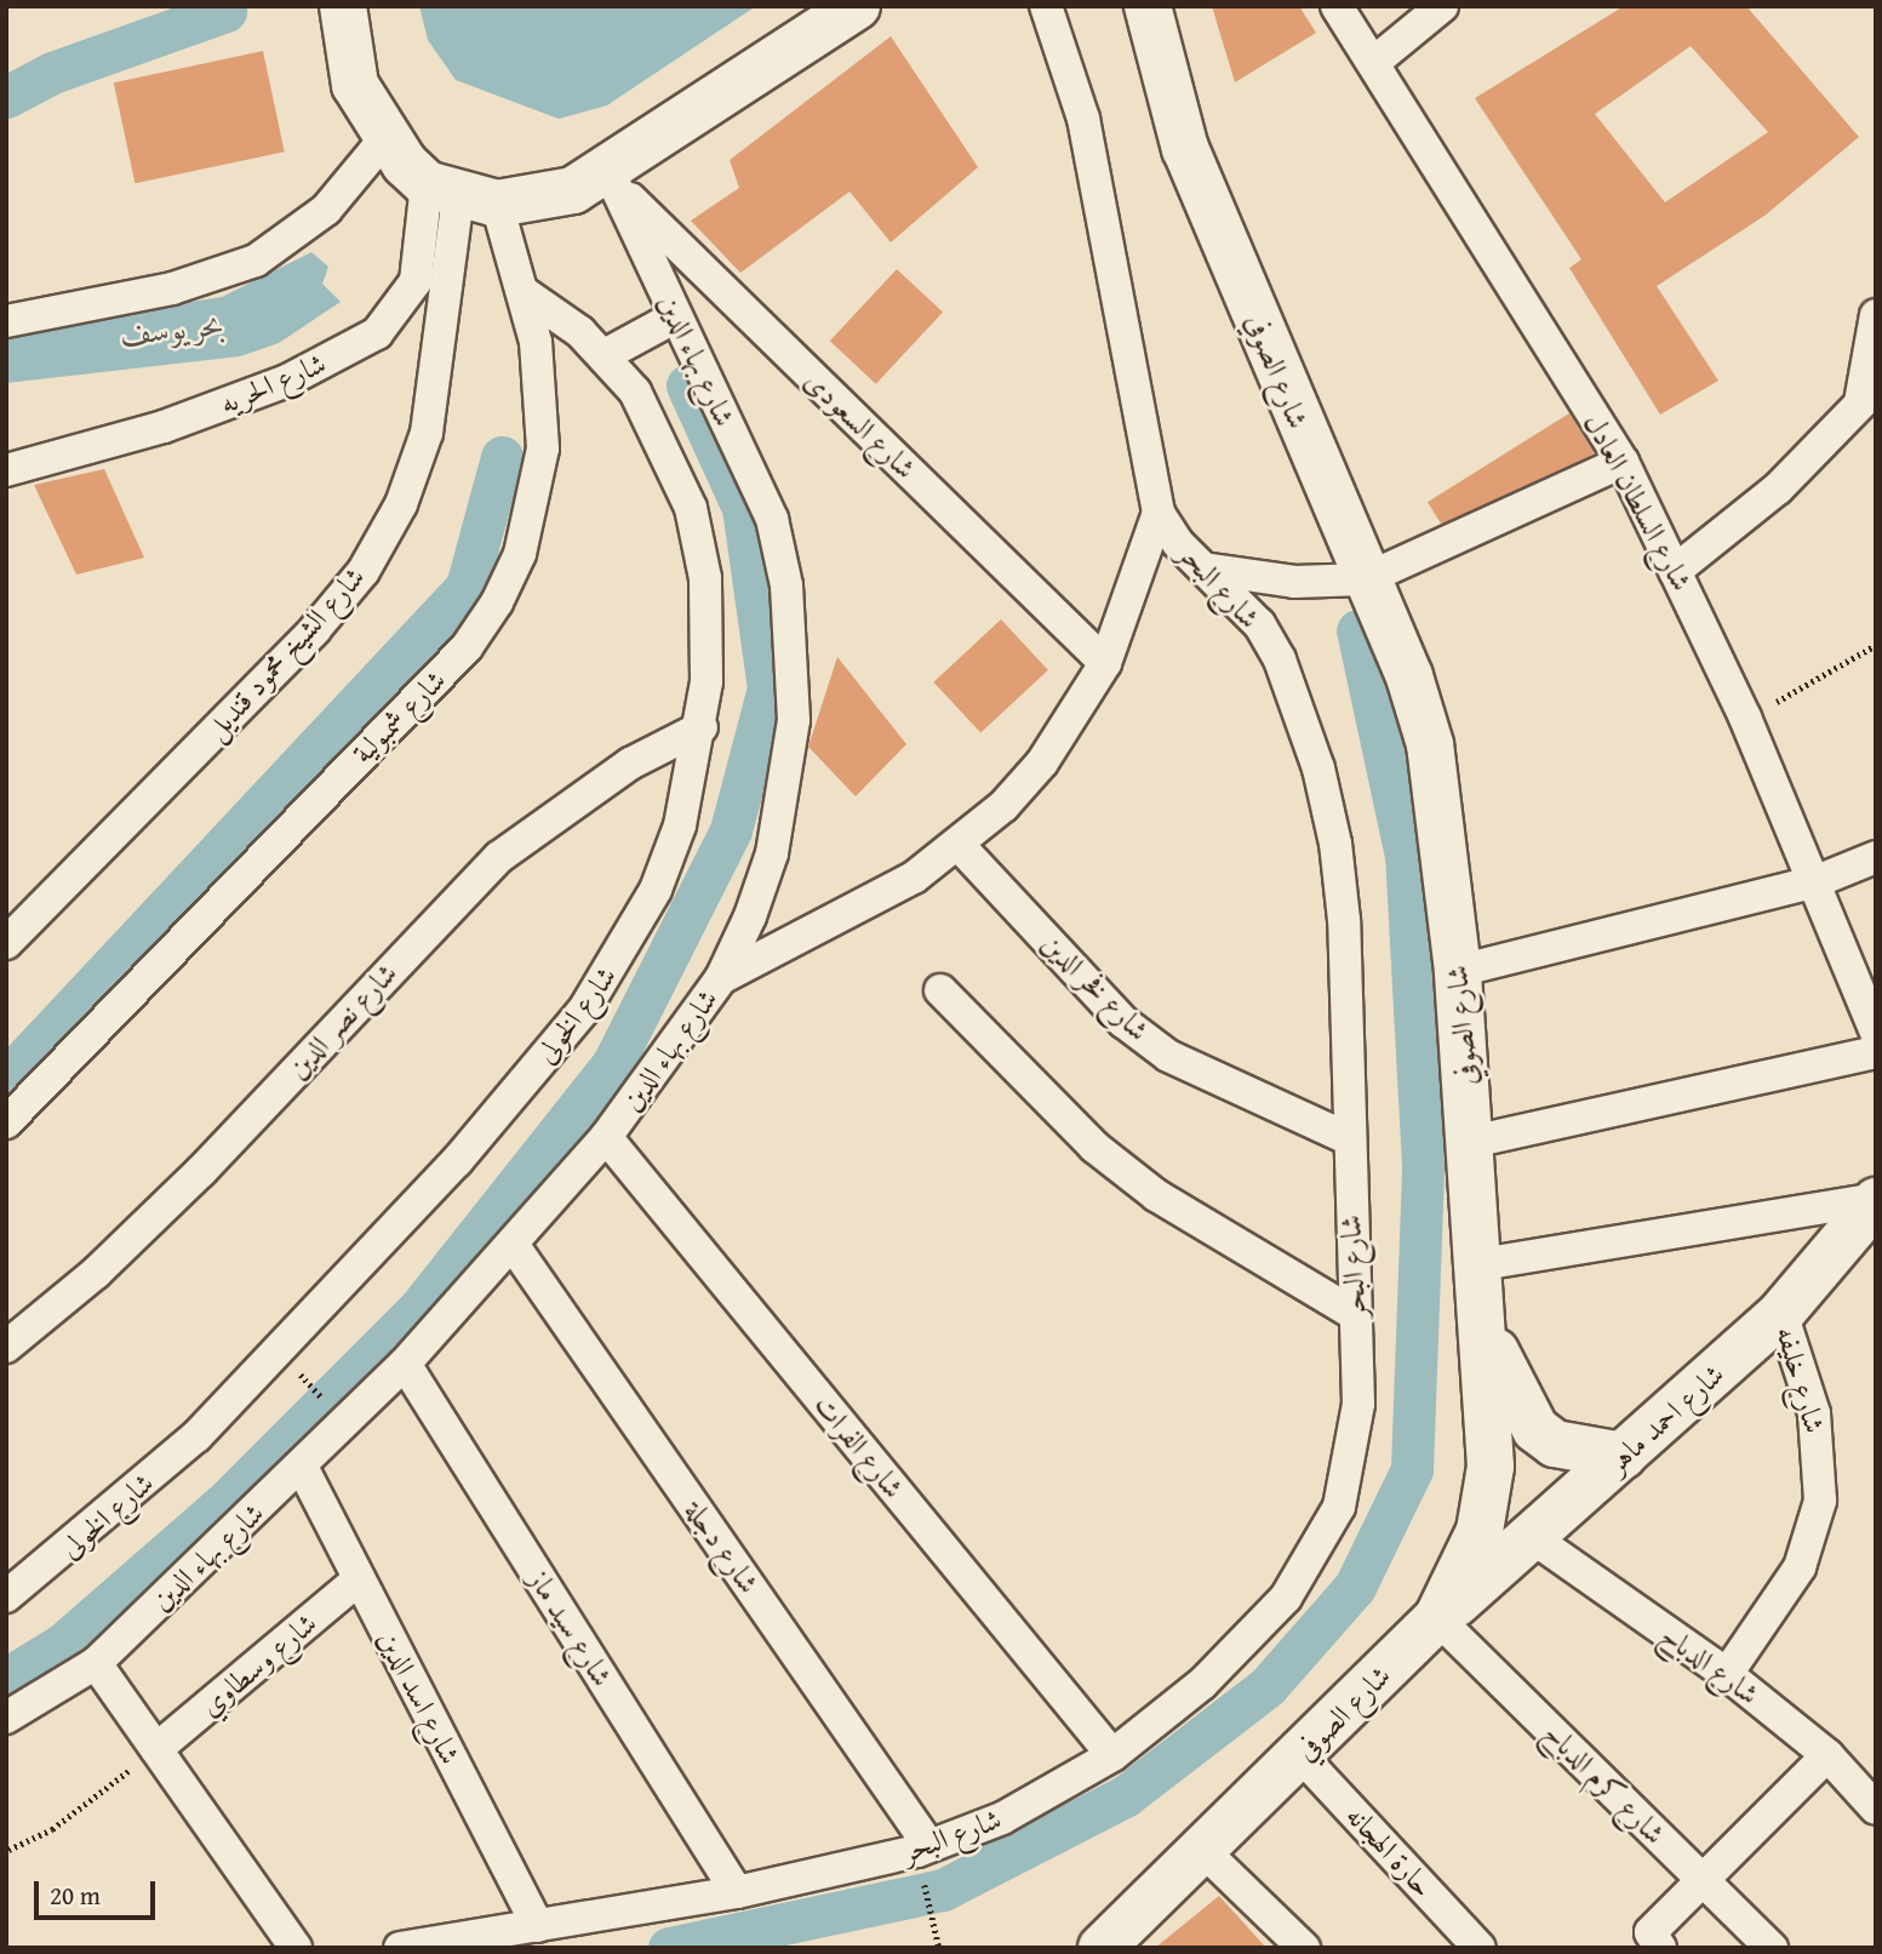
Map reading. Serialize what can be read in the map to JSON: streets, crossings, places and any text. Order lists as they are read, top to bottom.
{
  "streets": {
    "street": [
      "شارع بهاء الدين",
      "شارع الصوفي",
      "شارع الحريه",
      "شارع السعودى",
      "شارع السلطان العادل",
      "شارع البحر",
      "شارع الشيخ محمود قنديل",
      "شارع شمبولية",
      "شارع فخر الدين",
      "شارع الخولى",
      "شارع نصر الدين",
      "شارع خليفه",
      "شارع احمد ماهر",
      "شارع الفرات",
      "شارع دجلة",
      "شارع سيد ماز",
      "شارع وسطاوي",
      "شارع الدباح",
      "شارع اسد الدين",
      "شارع كرم الدباح",
      "حارة الهجانه"
    ]
  },
  "crossings": [
    ["شارع بهاء الدين", "شارع السعودى"],
    ["شارع بهاء الدين", "شارع الفرات"],
    ["شارع بهاء الدين", "شارع دجلة"],
    ["شارع بهاء الدين", "شارع سيد ماز"],
    ["شارع بهاء الدين", "شارع اسد الدين"],
    ["شارع الصوفي", "شارع احمد ماهر"],
    ["شارع الصوفي", "شارع كرم الدباح"],
    ["شارع الصوفي", "حارة الهجانه"],
    ["شارع الحريه", "شارع الشيخ محمود قنديل"],
    ["شارع الحريه", "شارع شمبولية"],
    ["شارع البحر", "شارع فخر الدين"],
    ["شارع البحر", "شارع الفرات"],
    ["شارع البحر", "شارع دجلة"],
    ["شارع البحر", "شارع سيد ماز"],
    ["شارع البحر", "شارع اسد الدين"],
    ["شارع الشيخ محمود قنديل", "شارع شمبولية"],
    ["شارع شمبولية", "شارع الخولى"],
    ["شارع الخولى", "شارع نصر الدين"],
    ["شارع خليفه", "شارع احمد ماهر"],
    ["شارع خليفه", "شارع الدباح"],
    ["شارع احمد ماهر", "شارع الدباح"],
    ["شارع احمد ماهر", "شارع كرم الدباح"],
    ["شارع وسطاوي", "شارع اسد الدين"]
  ],
  "water": ["بحر يوسف"],
  "scale_bar": "20 m"
}
